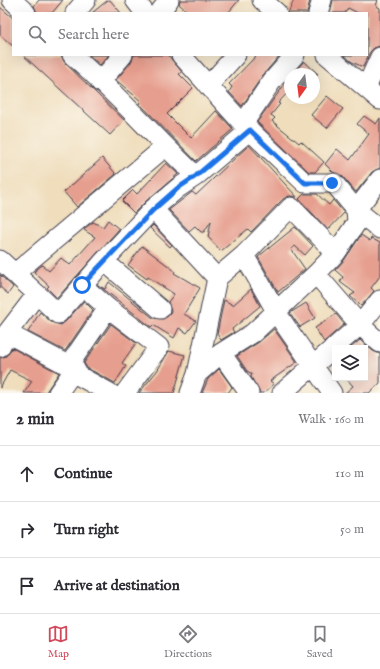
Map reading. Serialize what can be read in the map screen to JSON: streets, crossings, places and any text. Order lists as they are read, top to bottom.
{
  "north": "bottom",
  "page": {
    "search": "Search here",
    "heading": ["2 min", "Walk · 160 m"],
    "list": [
      ["Continue", "110 m"],
      ["Turn right", "50 m"],
      "Arrive at destination"
    ],
    "nav": ["Map", "Directions", "Saved"]
  }
}
